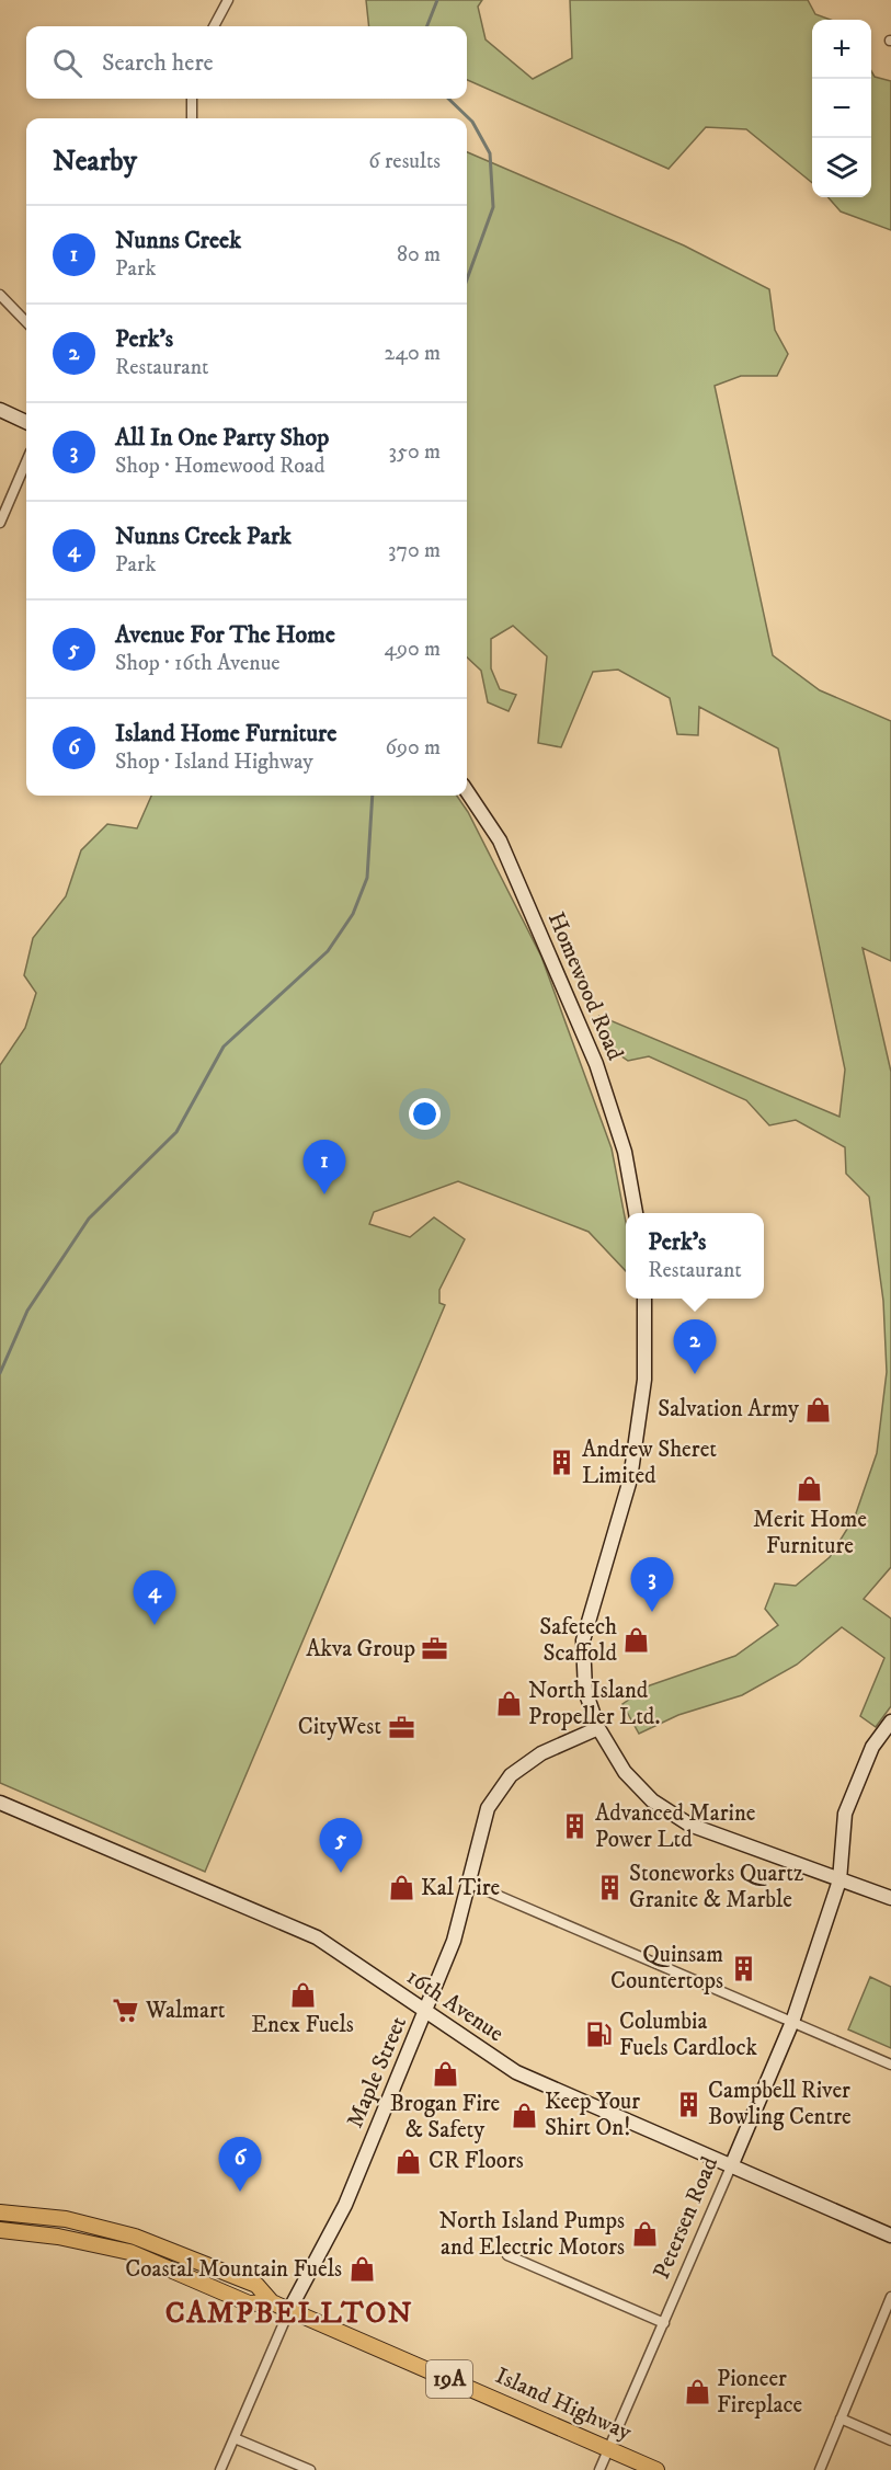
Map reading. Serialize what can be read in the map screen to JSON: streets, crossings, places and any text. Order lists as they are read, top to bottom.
{
  "streets": {
    "main road": ["19A", "Island Highway"],
    "street": [
      "Homewood Road",
      "16th Avenue",
      "Maple Street",
      "Petersen Road"
    ]
  },
  "crossings": [
    ["16th Avenue", "Maple Street"],
    ["16th Avenue", "Petersen Road"],
    ["Maple Street", "Island Highway"],
    ["Petersen Road", "Island Highway"]
  ],
  "districts": ["CAMPBELLTON"],
  "places": {
    "shop": [
      "Salvation Army",
      "Merit Home Furniture",
      "Safetech Scaffold",
      "North Island Propeller Ltd.",
      "Kal Tire",
      "Enex Fuels",
      "Brogan Fire & Safety",
      "Keep Your Shirt On!",
      "CR Floors",
      "North Island Pumps and Electric Motors",
      "Coastal Mountain Fuels",
      "Pioneer Fireplace"
    ],
    "building": [
      "Andrew Sheret Limited",
      "Advanced Marine Power Ltd",
      "Stoneworks Quartz Granite & Marble",
      "Quinsam Countertops",
      "Campbell River Bowling Centre"
    ],
    "office": ["Akva Group", "CityWest"],
    "supermarket": ["Walmart"],
    "fuel station": ["Columbia Fuels Cardlock"]
  },
  "page": {
    "map_buttons": ["+", "−"],
    "search": "Search here",
    "heading": ["Nearby", "6 results"],
    "list": [
      {
        "mark": "1",
        "name": "Nunns Creek",
        "note": "Park",
        "value": "80 m"
      },
      {
        "mark": "2",
        "name": "Perk's",
        "note": "Restaurant",
        "value": "240 m"
      },
      {
        "mark": "3",
        "name": "All In One Party Shop",
        "note": "Shop · Homewood Road",
        "value": "350 m"
      },
      {
        "mark": "4",
        "name": "Nunns Creek Park",
        "note": "Park",
        "value": "370 m"
      },
      {
        "mark": "5",
        "name": "Avenue For The Home",
        "note": "Shop · 16th Avenue",
        "value": "490 m"
      },
      {
        "mark": "6",
        "name": "Island Home Furniture",
        "note": "Shop · Island Highway",
        "value": "690 m"
      }
    ],
    "pins": [
      "1",
      "2",
      "3",
      "4",
      "5",
      "6"
    ],
    "popup": ["Perk's", "Restaurant"]
  }
}
